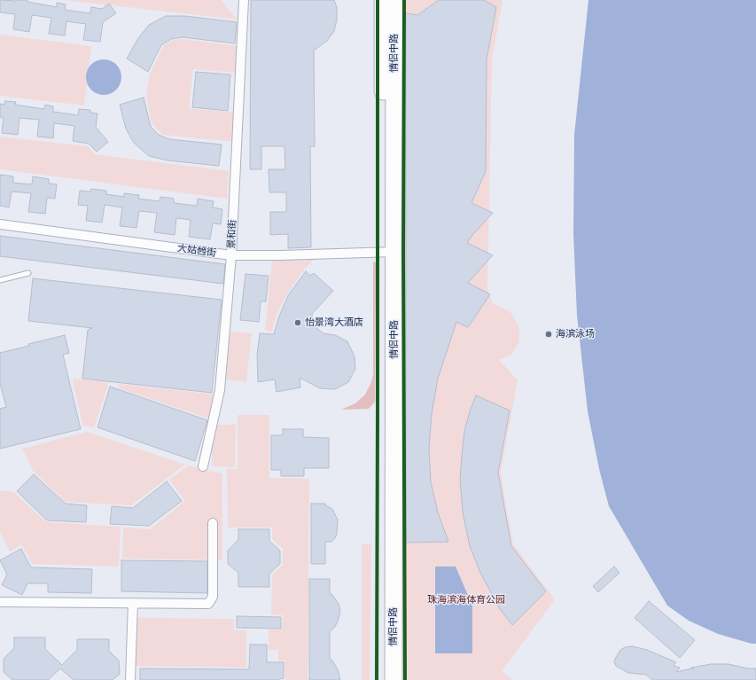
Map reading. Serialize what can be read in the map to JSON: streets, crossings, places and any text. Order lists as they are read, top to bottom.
{
  "streets": {
    "highway": ["情侣中路"],
    "street": ["景和街", "大姑乸街"]
  },
  "crossings": [
    ["情侣中路", "大姑乸街"],
    ["景和街", "大姑乸街"]
  ],
  "parks": ["珠海滨海体育公园"],
  "places": ["怡景湾大酒店", "海滨泳场"]
}
